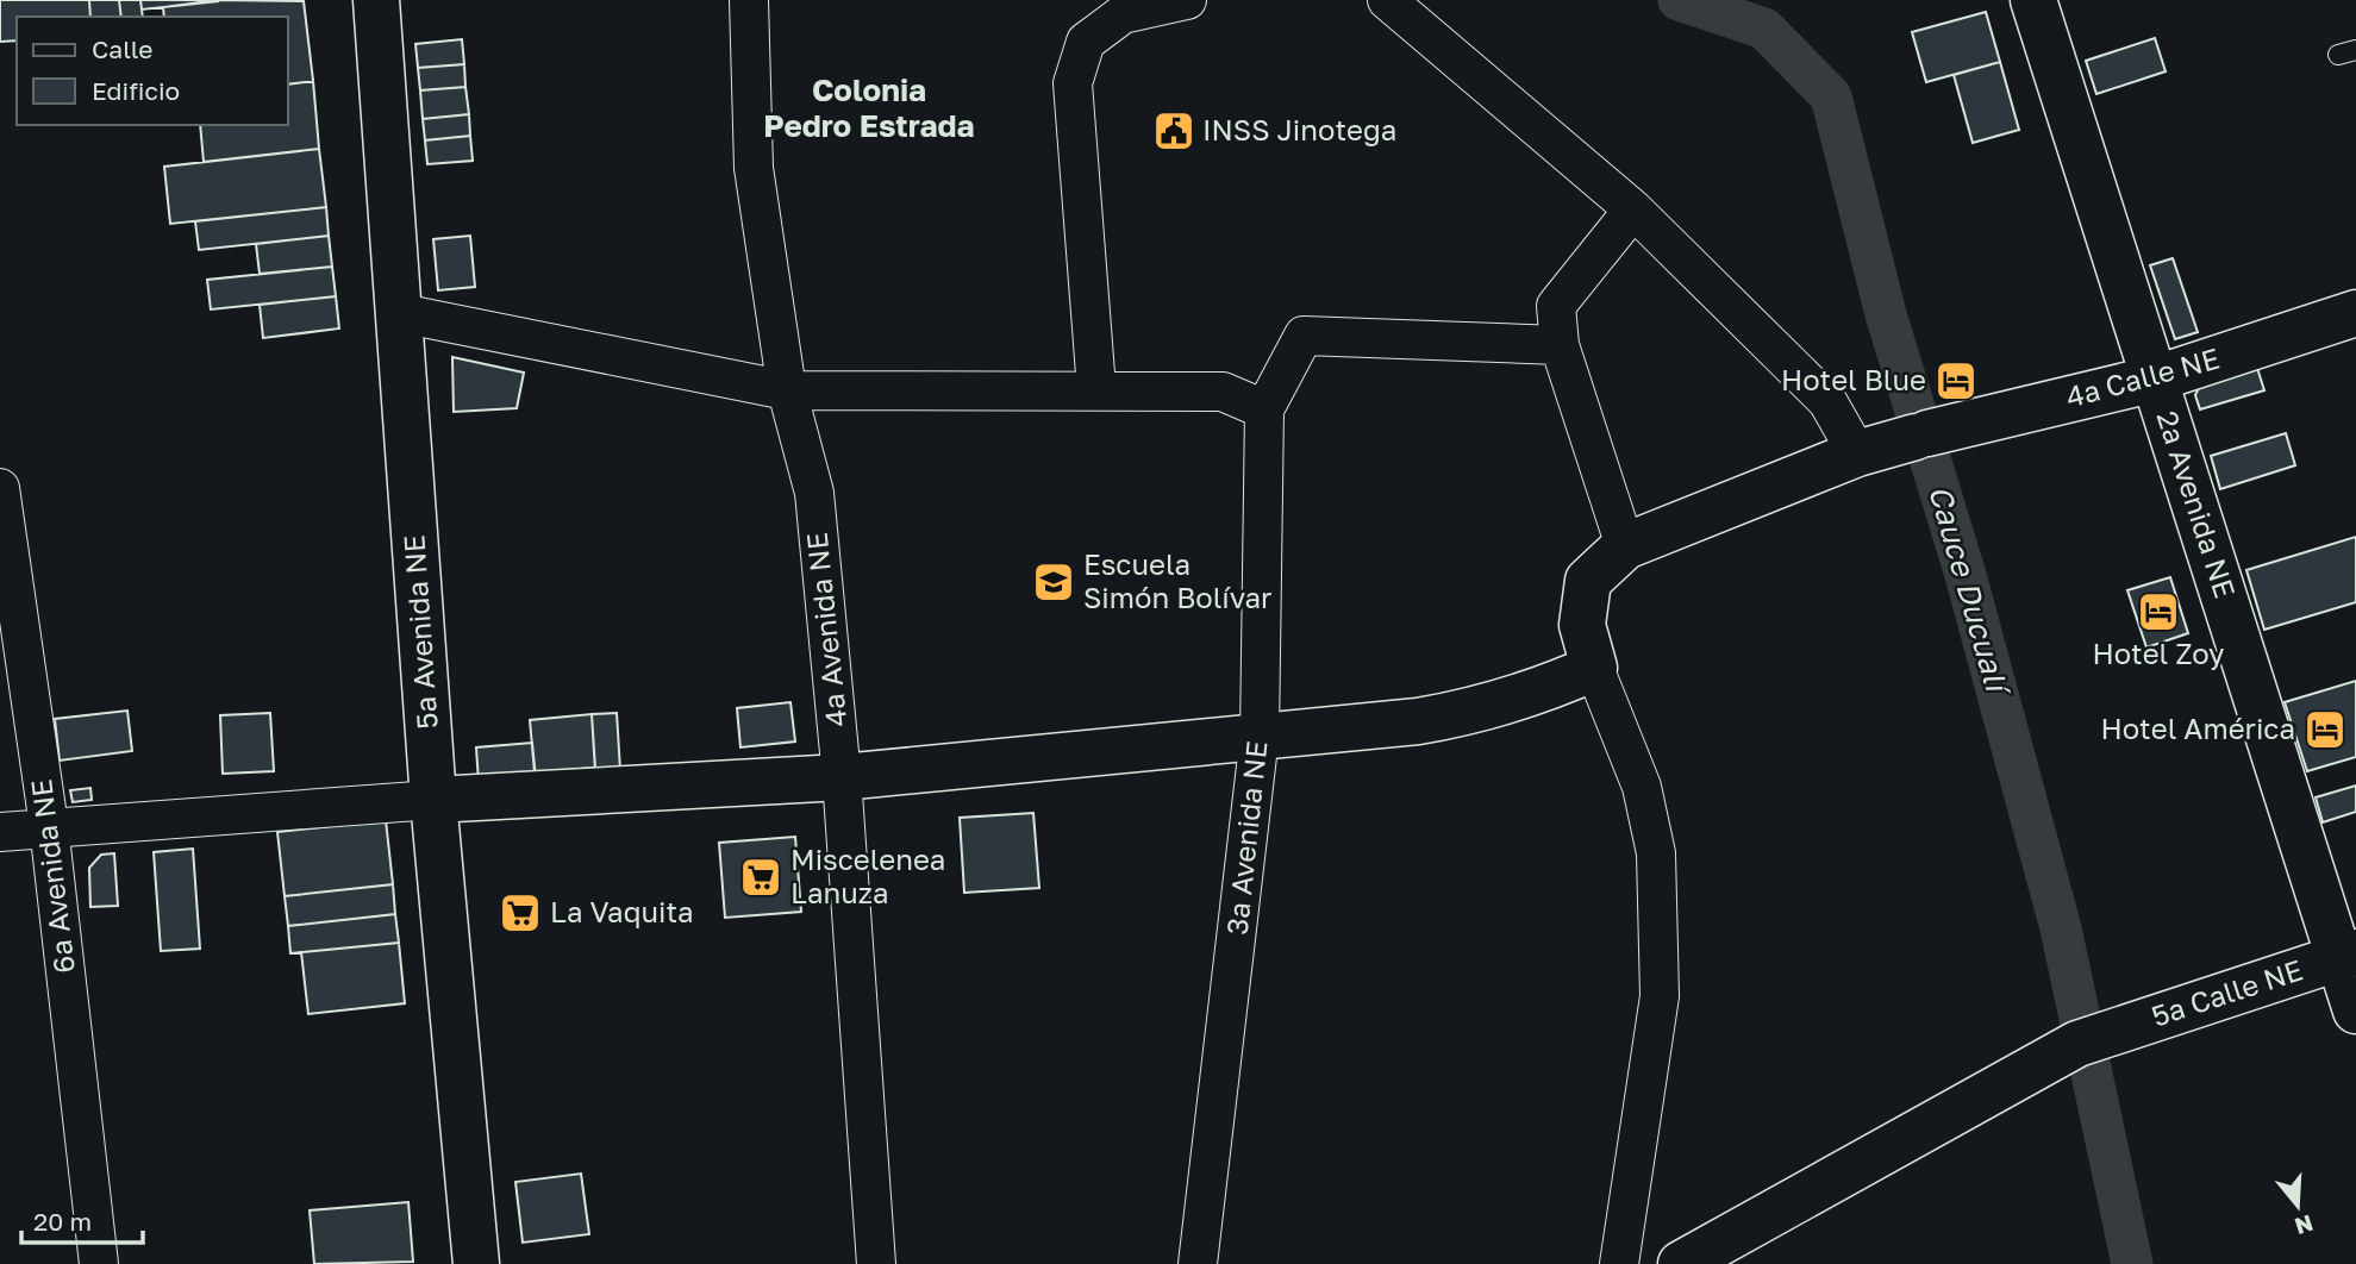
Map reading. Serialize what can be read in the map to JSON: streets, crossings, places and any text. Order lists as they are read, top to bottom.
{
  "streets": {
    "street": [
      "4a Calle NE",
      "2a Avenida NE",
      "4a Avenida NE",
      "5a Avenida NE",
      "3a Avenida NE",
      "6a Avenida NE",
      "5a Calle NE"
    ]
  },
  "crossings": [
    ["4a Calle NE", "2a Avenida NE"],
    ["2a Avenida NE", "5a Calle NE"]
  ],
  "districts": ["Colonia Pedro Estrada"],
  "water": ["Cauce Ducualí"],
  "places": {
    "public building": ["INSS Jinotega"],
    "hotel": ["Hotel Blue", "Hotel Zoy", "Hotel América"],
    "school or university": ["Escuela Simón Bolívar"],
    "supermarket": ["Miscelenea Lanuza", "La Vaquita"]
  },
  "legend": ["Calle", "Edificio"],
  "scale_bar": "20 m",
  "north": "bottom"
}
